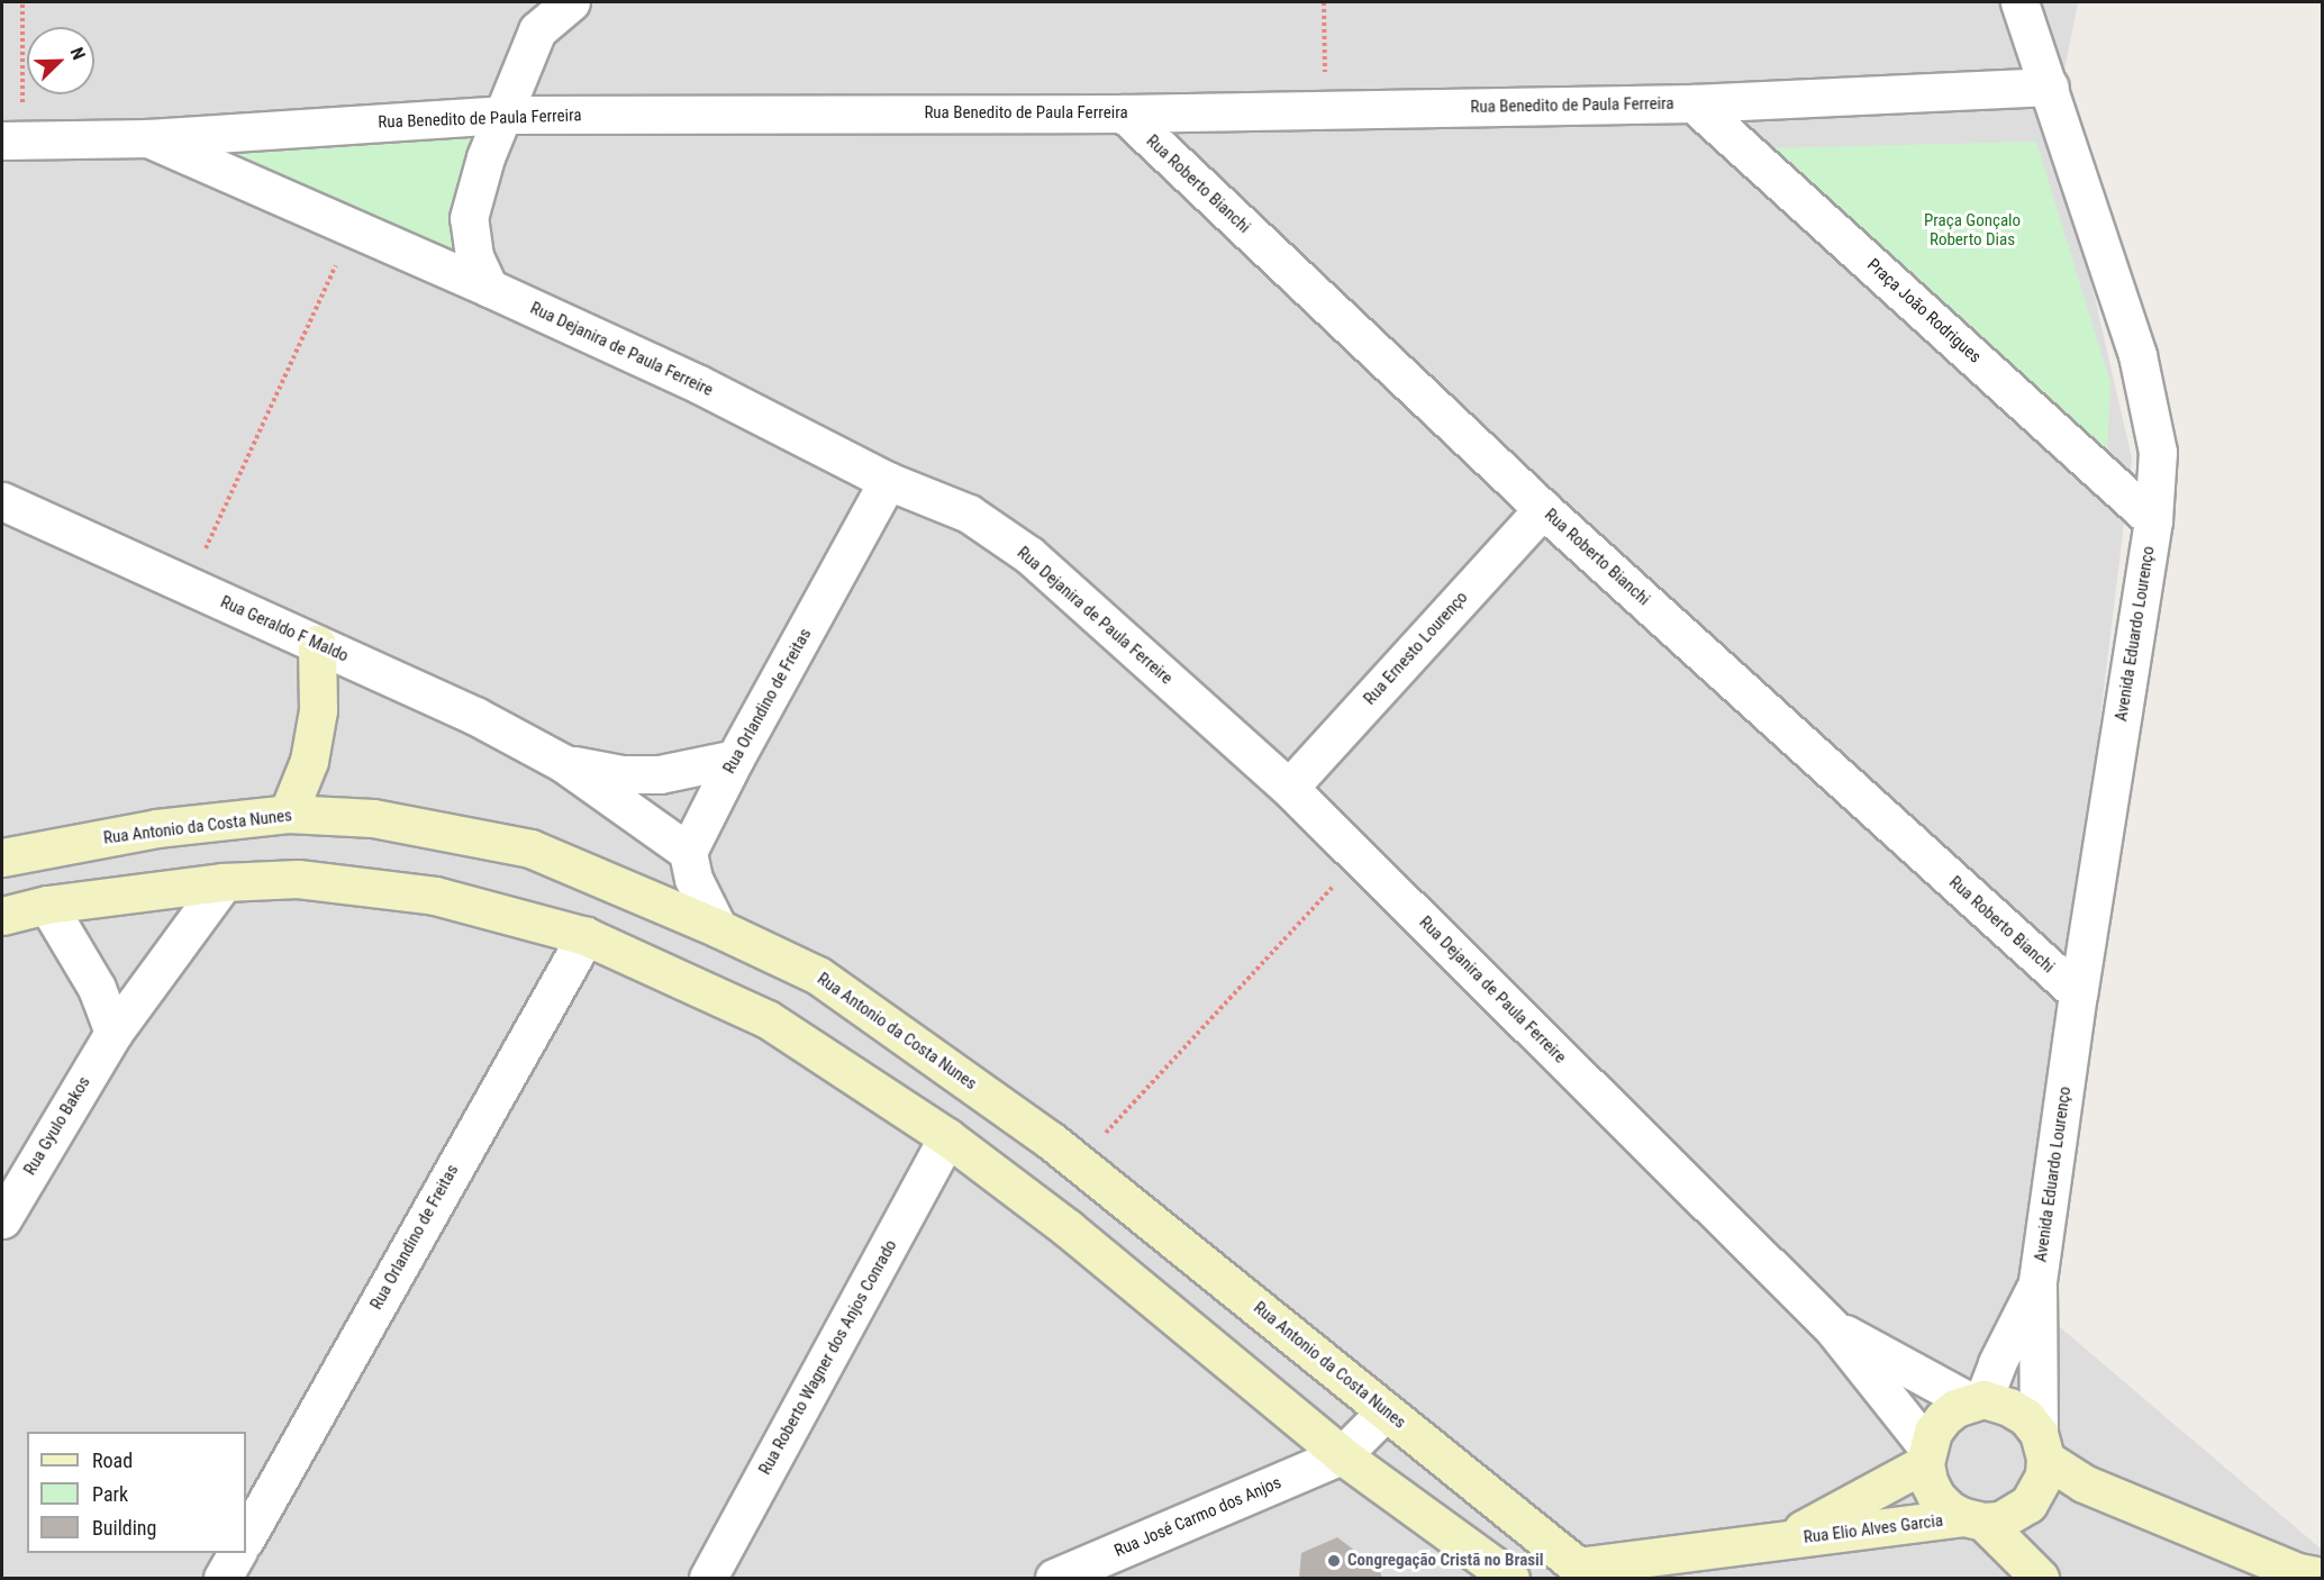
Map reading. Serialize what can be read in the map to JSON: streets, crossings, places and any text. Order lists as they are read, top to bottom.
{
  "streets": {
    "main road": ["Rua Antonio da Costa Nunes", "Rua Elio Alves Garcia"],
    "street": [
      "Rua Benedito de Paula Ferreira",
      "Rua Roberto Bianchi",
      "Praça João Rodrigues",
      "Rua Dejanira de Paula Ferreire",
      "Rua Geraldo F Maldo",
      "Avenida Eduardo Lourenço",
      "Rua Ernesto Lourenço",
      "Rua Orlandino de Freitas",
      "Rua Gyulo Bakos",
      "Rua Roberto Wagner dos Anjos Conrado",
      "Rua José Carmo dos Anjos"
    ]
  },
  "crossings": [
    ["Rua Benedito de Paula Ferreira", "Rua Roberto Bianchi"],
    ["Rua Benedito de Paula Ferreira", "Praça João Rodrigues"],
    ["Rua Benedito de Paula Ferreira", "Rua Dejanira de Paula Ferreire"],
    ["Rua Benedito de Paula Ferreira", "Avenida Eduardo Lourenço"],
    ["Rua Roberto Bianchi", "Avenida Eduardo Lourenço"],
    ["Rua Roberto Bianchi", "Rua Ernesto Lourenço"],
    ["Praça João Rodrigues", "Avenida Eduardo Lourenço"],
    ["Rua Dejanira de Paula Ferreire", "Avenida Eduardo Lourenço"],
    ["Rua Dejanira de Paula Ferreire", "Rua Ernesto Lourenço"],
    ["Rua Dejanira de Paula Ferreire", "Rua Orlandino de Freitas"],
    ["Rua Dejanira de Paula Ferreire", "Rua Elio Alves Garcia"],
    ["Rua Geraldo F Maldo", "Rua Orlandino de Freitas"],
    ["Avenida Eduardo Lourenço", "Rua Elio Alves Garcia"],
    ["Rua Antonio da Costa Nunes", "Rua Elio Alves Garcia"]
  ],
  "parks": ["Praça Gonçalo Roberto Dias"],
  "places": ["Congregação Cristã no Brasil"],
  "legend": ["Road", "Park", "Building"],
  "north": "top right"
}
